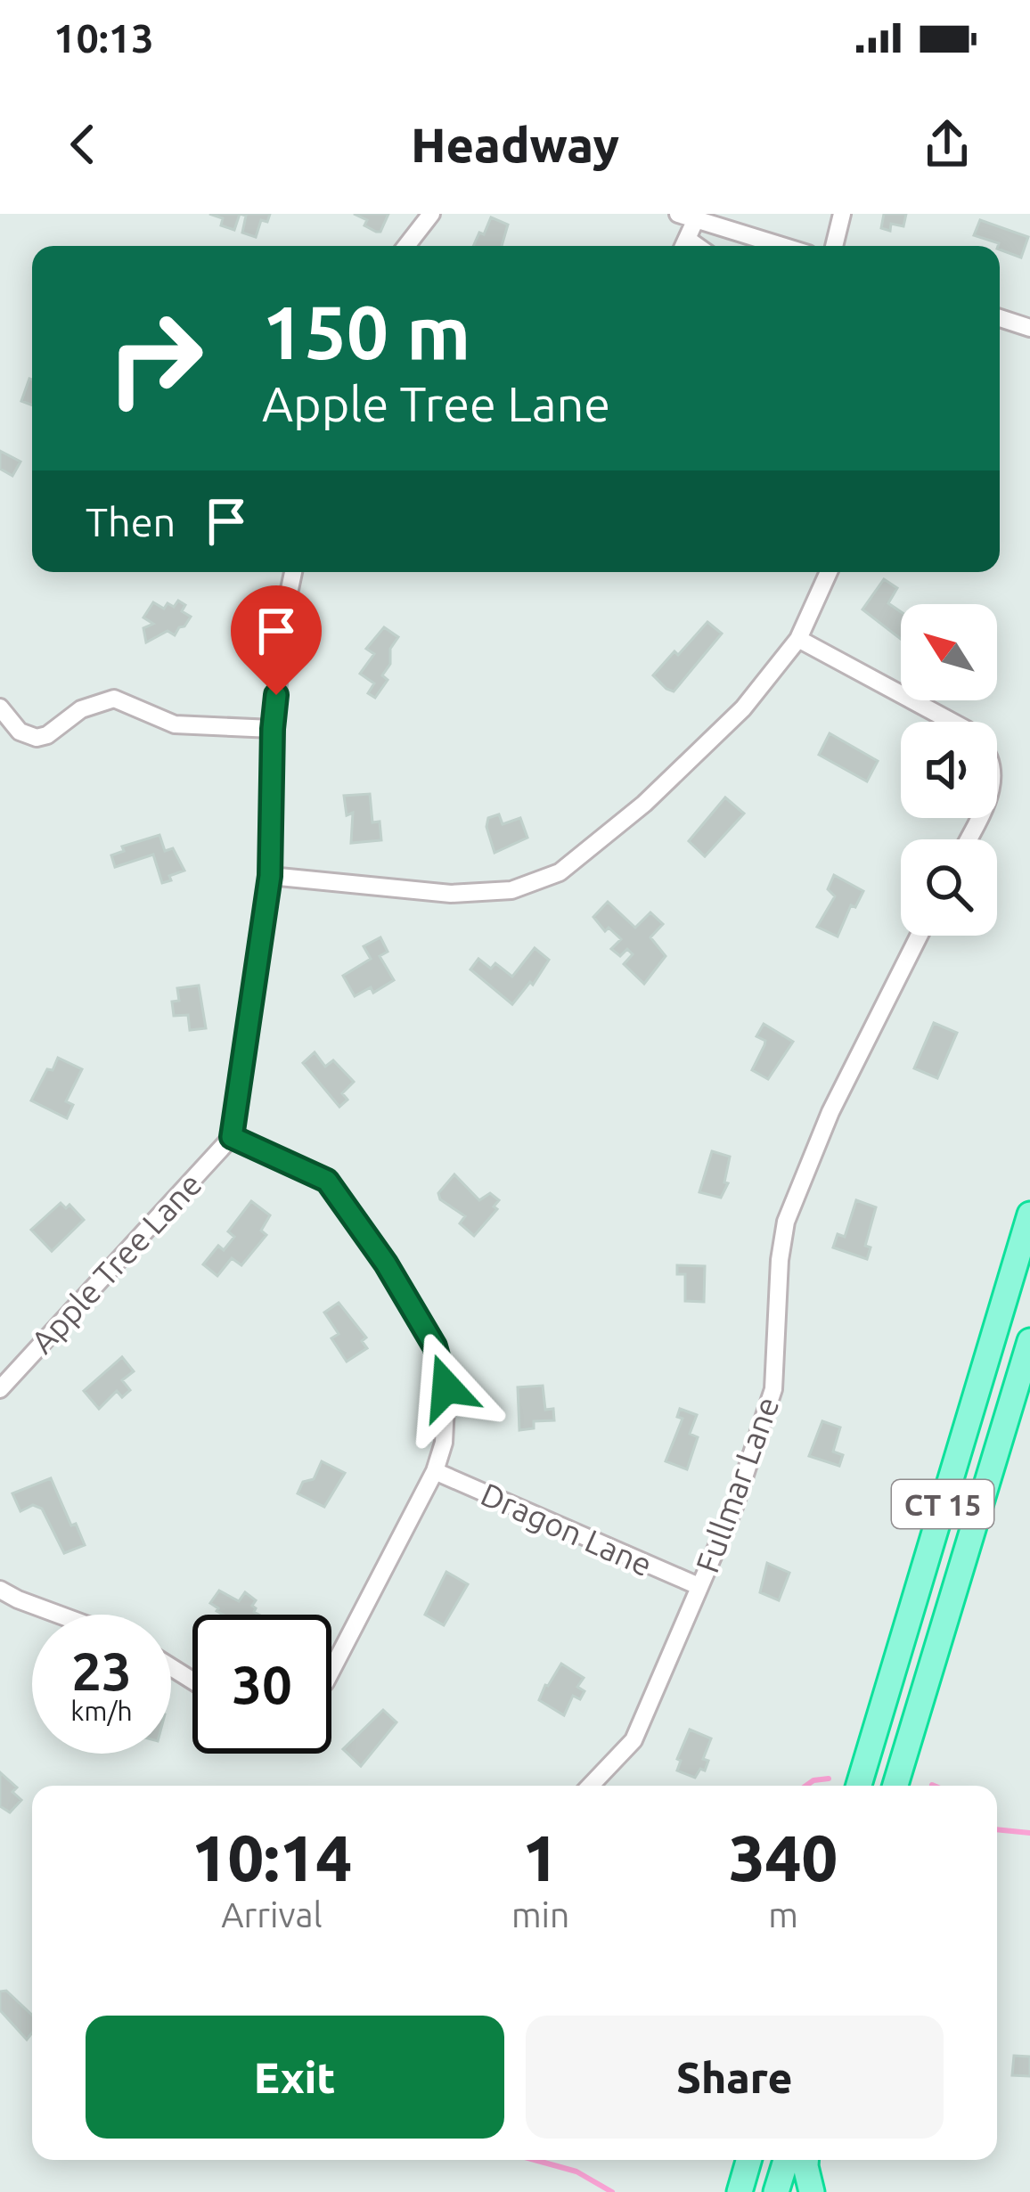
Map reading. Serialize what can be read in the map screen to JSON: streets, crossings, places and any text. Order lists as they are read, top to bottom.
{
  "streets": {
    "highway": ["CT 15"],
    "street": ["Apple Tree Lane", "Fullmar Lane", "Dragon Lane"]
  },
  "crossings": [
    ["Fullmar Lane", "Dragon Lane"]
  ],
  "north": "top left",
  "page": {
    "status": "10:13",
    "header": "Headway",
    "turn": ["150 m", "Apple Tree Lane"],
    "then": "Then",
    "speed": "23 km/h",
    "limit": "30",
    "eta": [
      "10:14",
      "Arrival",
      "1",
      "min",
      "340",
      "m"
    ],
    "buttons": ["Exit", "Share"]
  }
}
